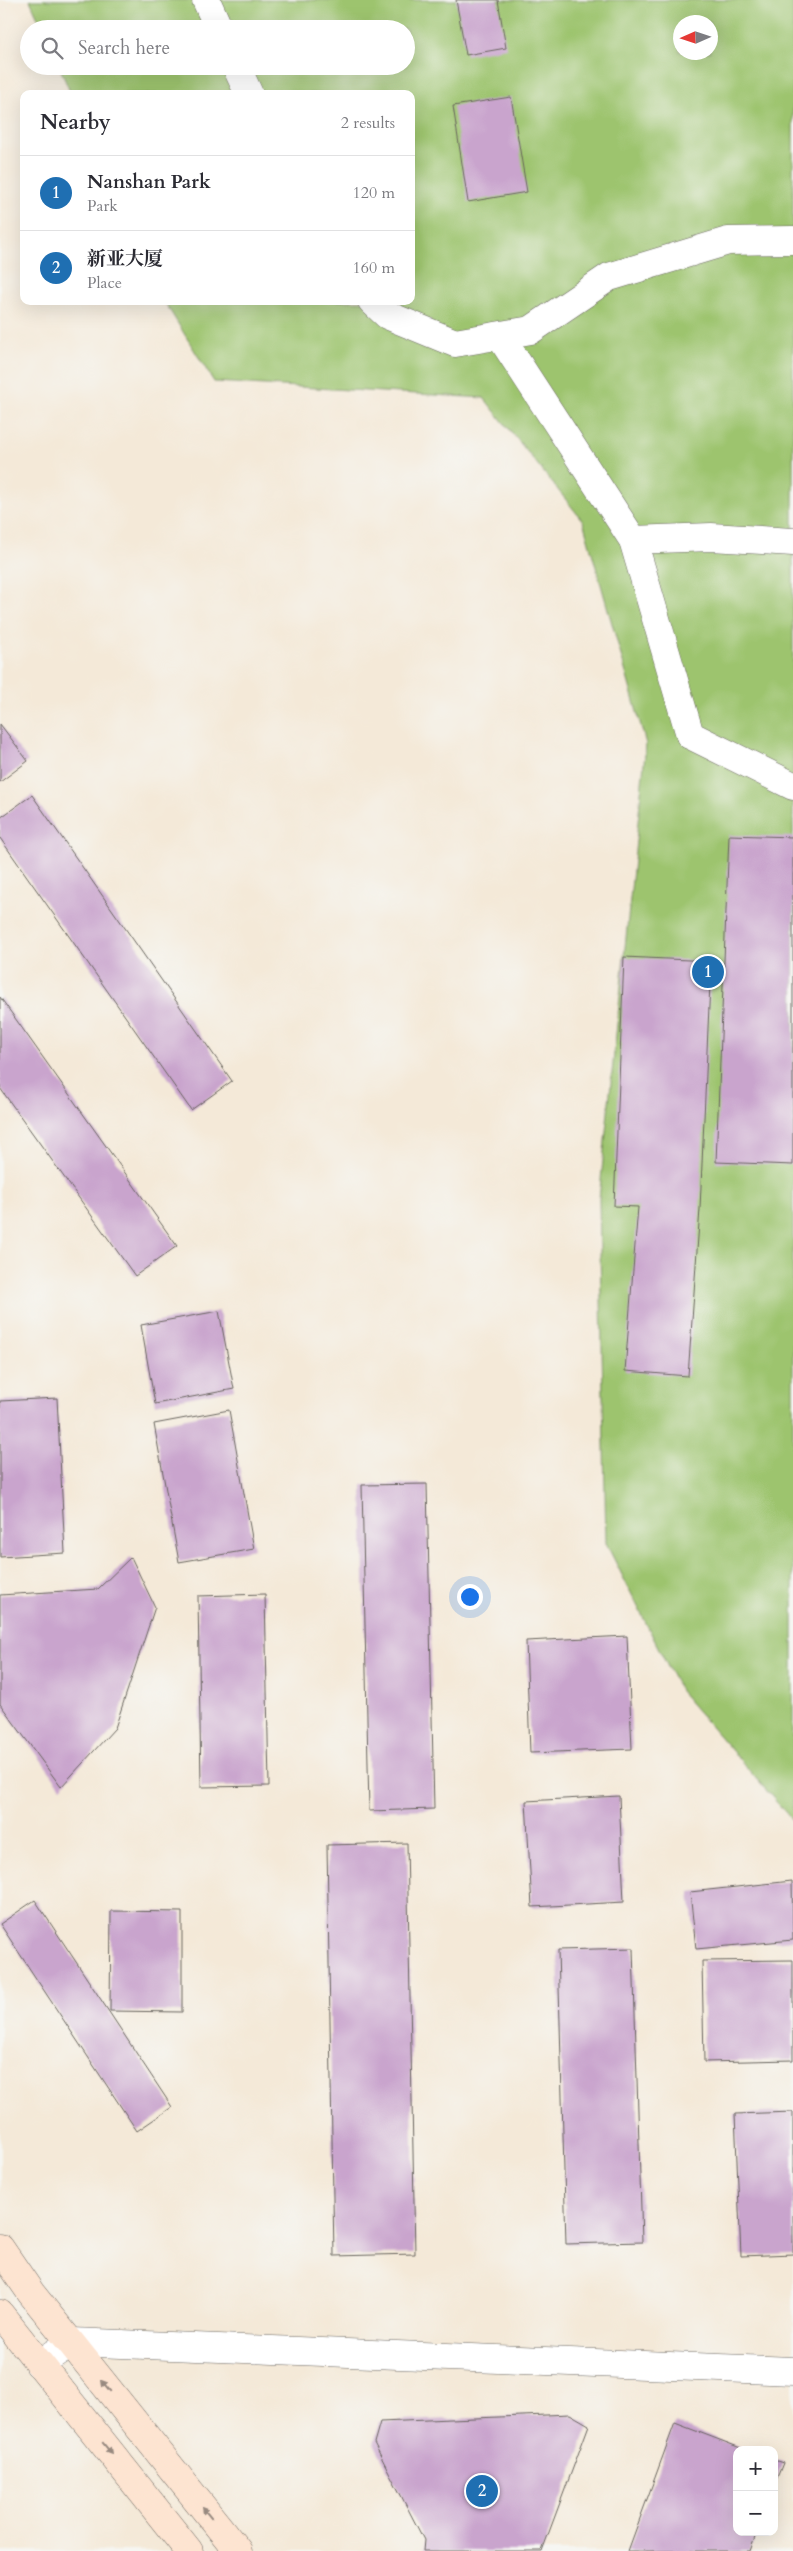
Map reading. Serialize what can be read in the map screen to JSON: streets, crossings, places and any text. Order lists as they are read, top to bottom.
{
  "north": "left",
  "page": {
    "search": "Search here",
    "heading": ["Nearby", "2 results"],
    "list": [
      {
        "mark": "1",
        "name": "Nanshan Park",
        "note": "Park",
        "value": "120 m"
      },
      {
        "mark": "2",
        "name": "新亚大厦",
        "note": "Place",
        "value": "160 m"
      }
    ],
    "pins": ["1", "2"],
    "map_buttons": ["+", "−"]
  }
}
